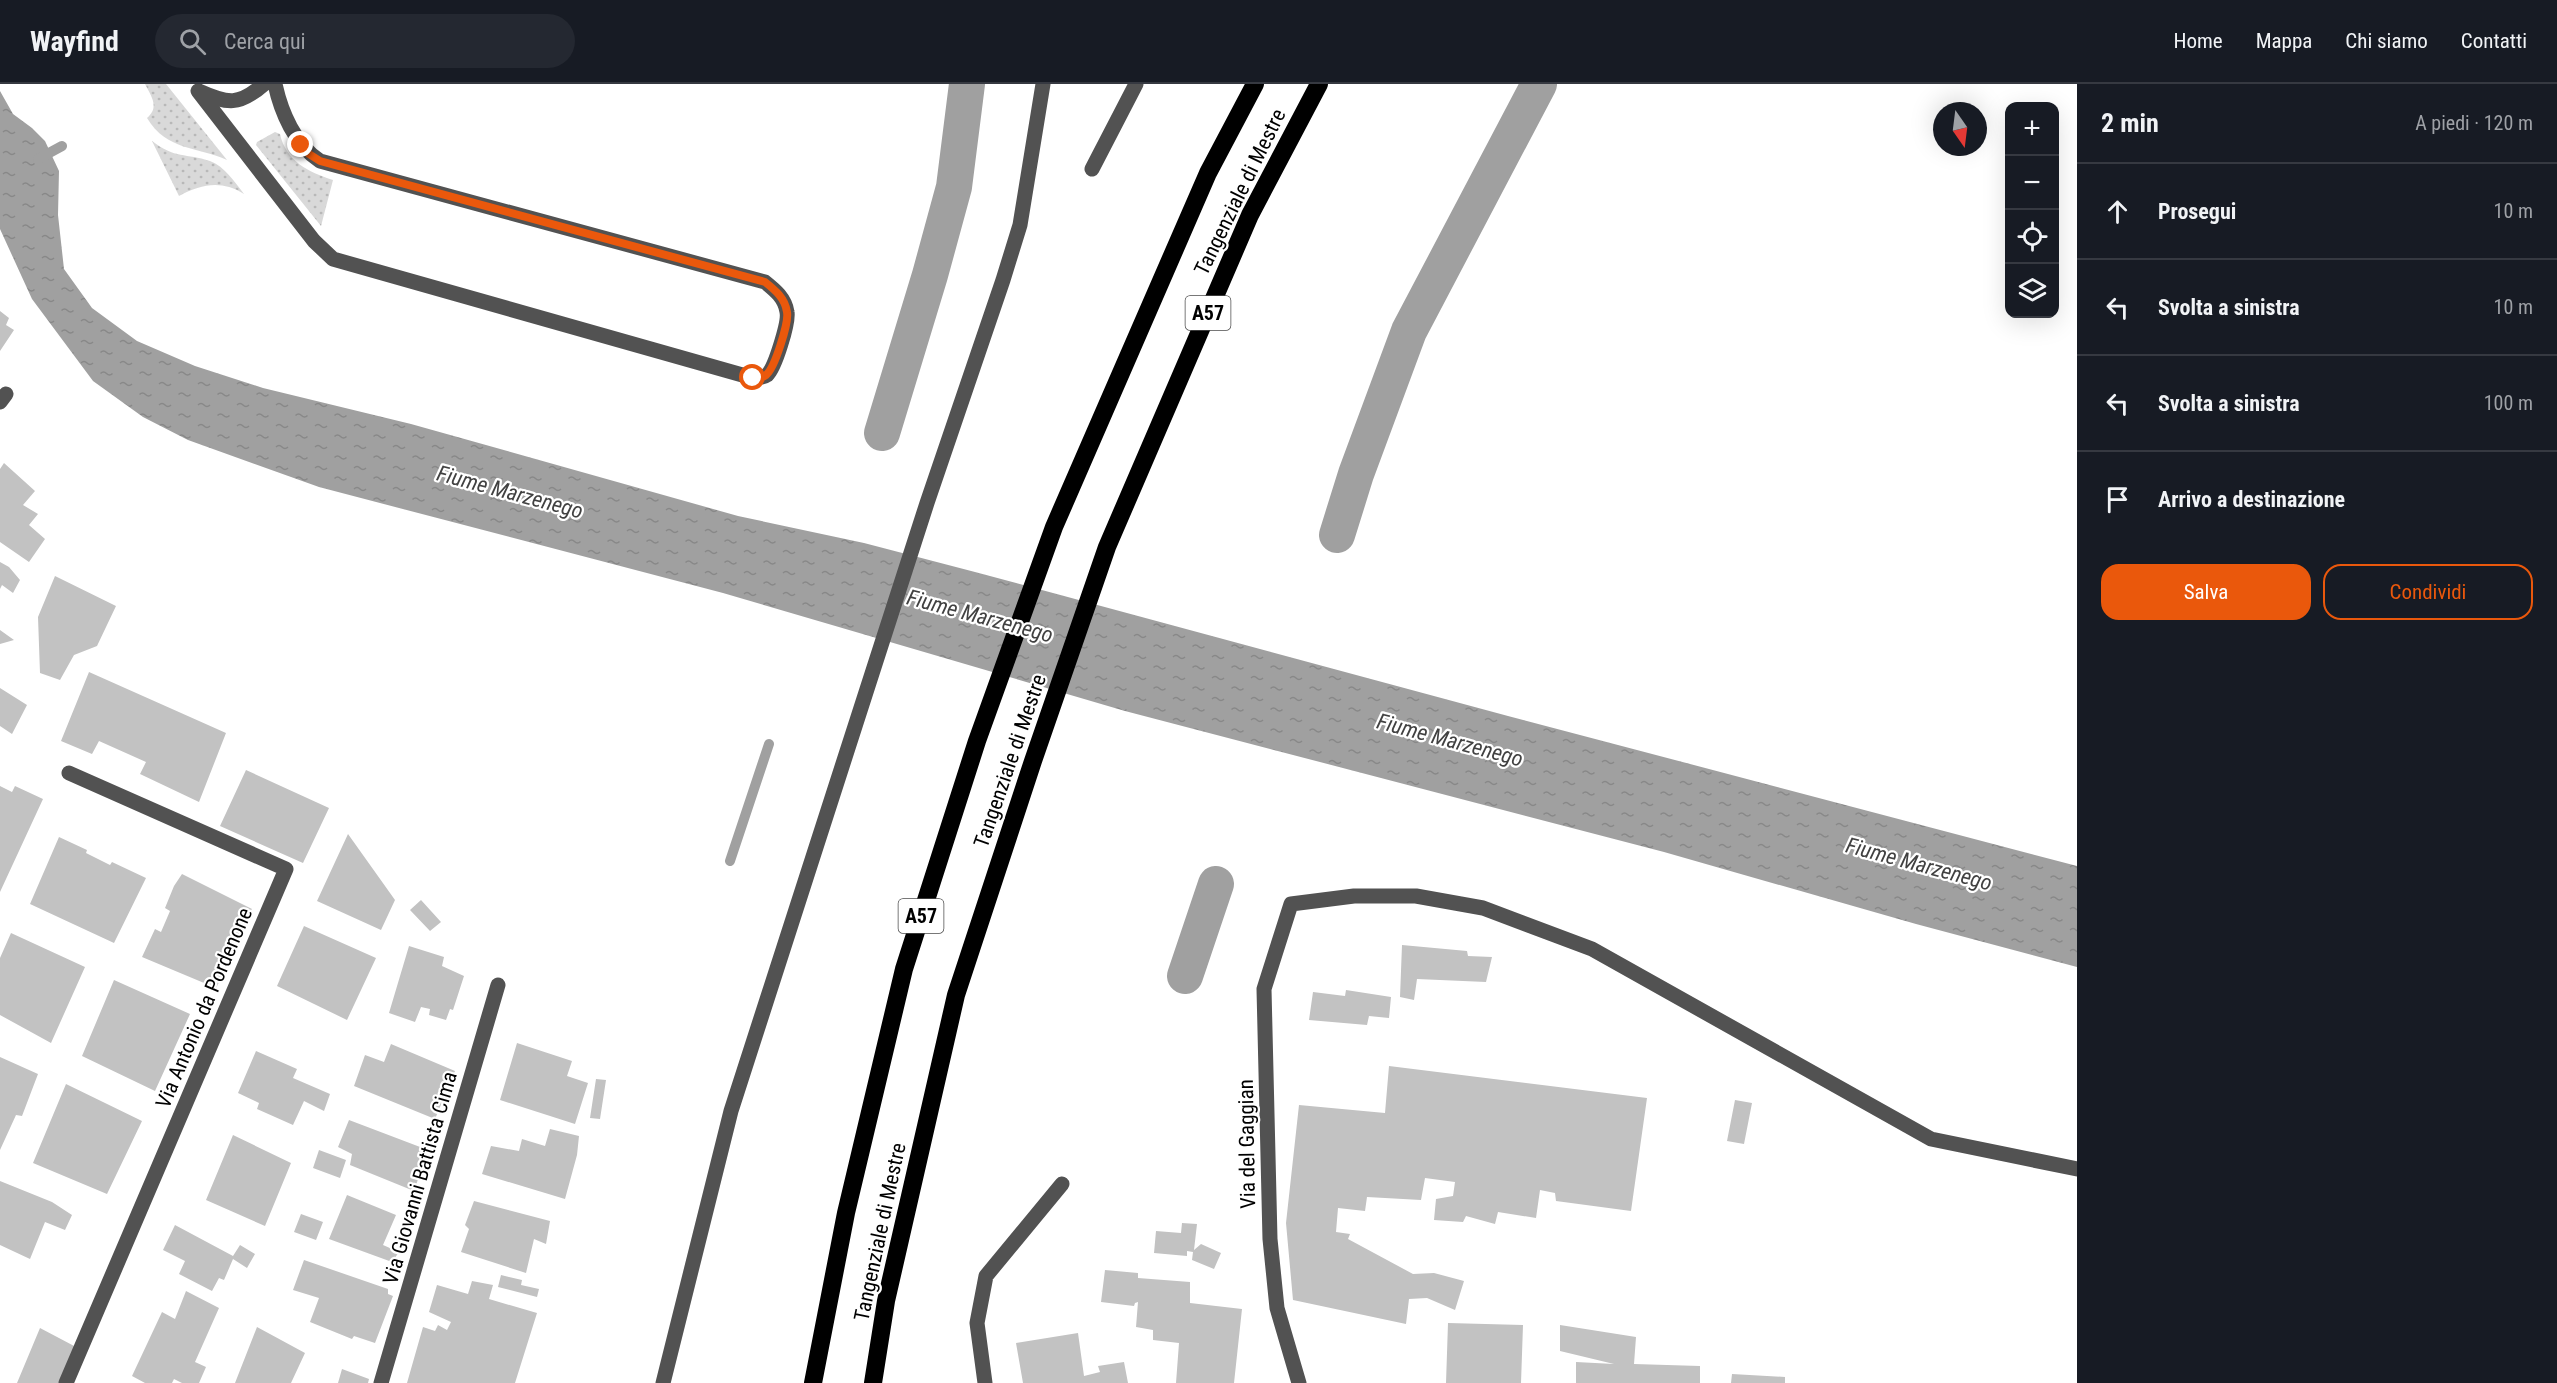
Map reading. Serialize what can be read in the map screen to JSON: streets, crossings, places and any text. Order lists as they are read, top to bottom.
{
  "streets": {
    "highway": ["Tangenziale di Mestre", "A57"],
    "street": ["Via Antonio da Pordenone", "Via del Gaggian", "Via Giovanni Battista Cima"]
  },
  "water": ["Fiume Marzenego"],
  "north": "bottom",
  "page": {
    "header": "Wayfind",
    "search": "Cerca qui",
    "nav": [
      "Home",
      "Mappa",
      "Chi siamo",
      "Contatti"
    ],
    "heading": ["2 min", "A piedi · 120 m"],
    "map_buttons": ["+", "−"],
    "list": [
      ["Prosegui", "10 m"],
      ["Svolta a sinistra", "10 m"],
      ["Svolta a sinistra", "100 m"],
      "Arrivo a destinazione"
    ],
    "buttons": ["Salva", "Condividi"]
  }
}
